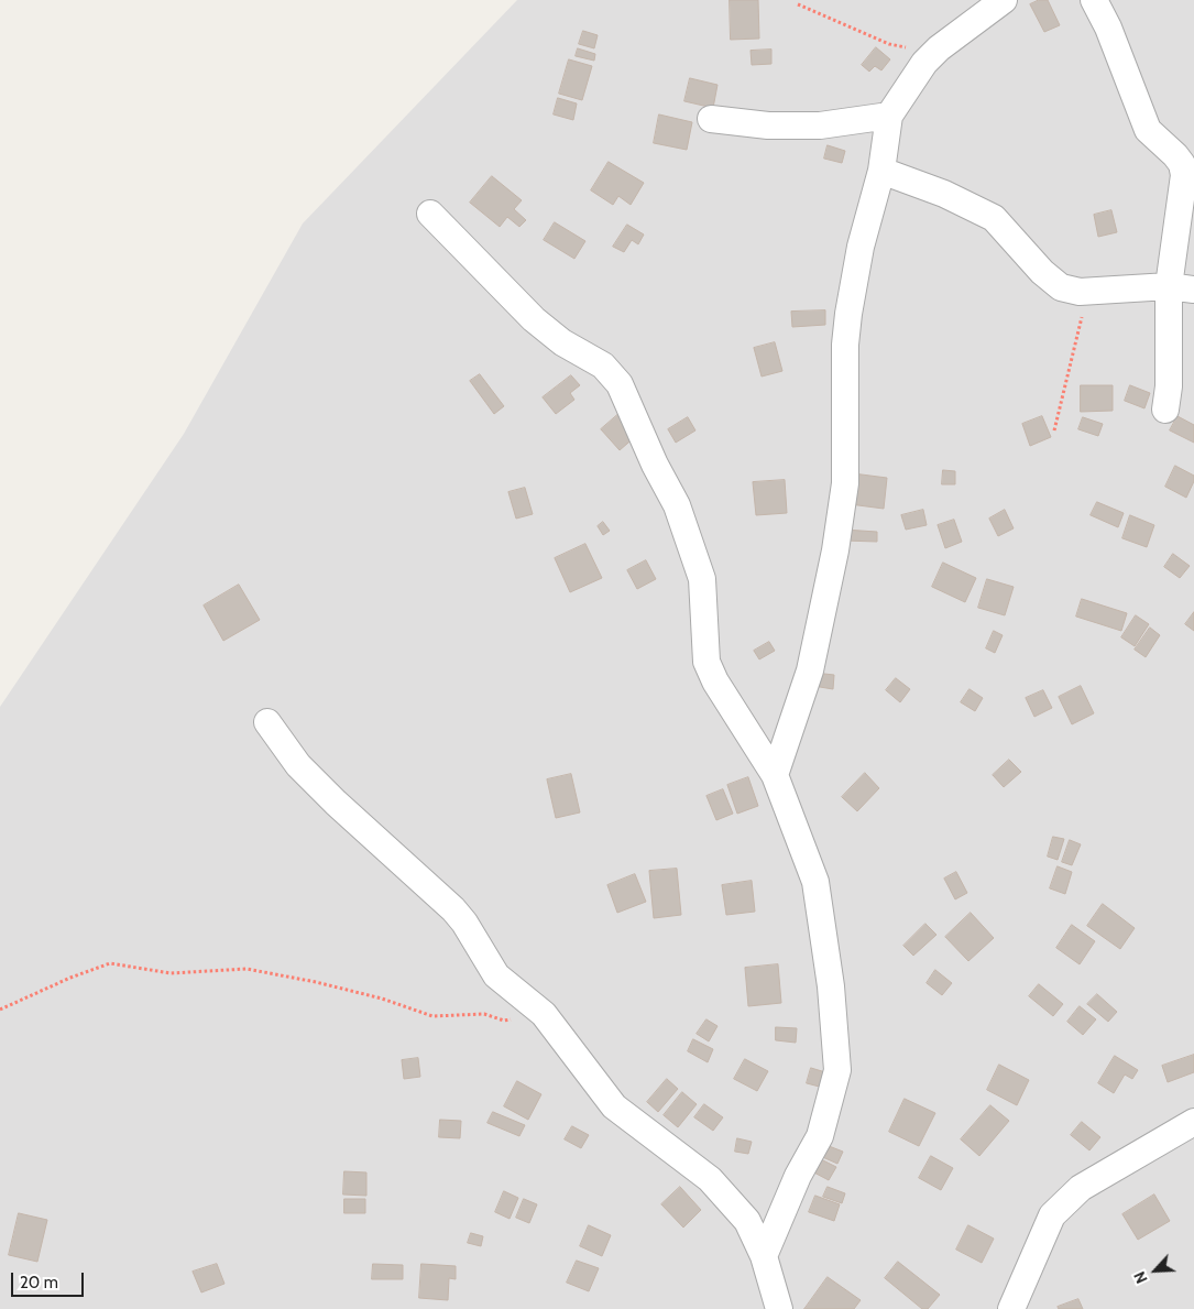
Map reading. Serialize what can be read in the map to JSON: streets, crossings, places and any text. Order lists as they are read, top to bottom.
{
  "scale_bar": "20 m",
  "north": "bottom left"
}
